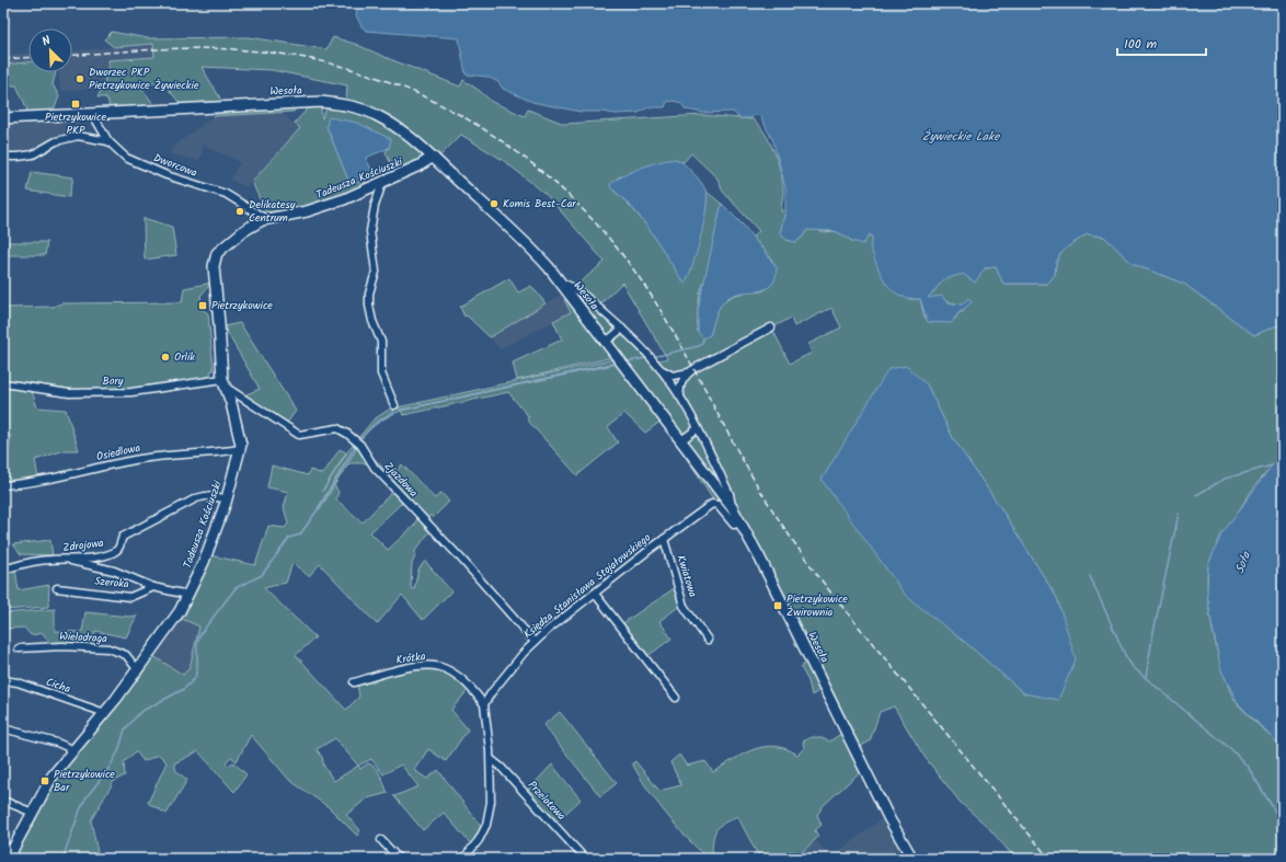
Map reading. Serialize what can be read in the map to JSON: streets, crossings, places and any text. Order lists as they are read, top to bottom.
{
  "streets": {
    "main road": ["Wesoła", "Tadeusza Kościuszki"],
    "street": [
      "Dworcowa",
      "Bory",
      "Osiedlowa",
      "Zjazdowa",
      "Zdrojowa",
      "Kwiatowa",
      "Szeroka",
      "Księdza Stanisława Stojałowskiego",
      "Wielodroga",
      "Krótka",
      "Cicha",
      "Przelotowa"
    ]
  },
  "crossings": [
    ["Wesoła", "Dworcowa"],
    ["Wesoła", "Tadeusza Kościuszki"],
    ["Wesoła", "Księdza Stanisława Stojałowskiego"],
    ["Dworcowa", "Tadeusza Kościuszki"],
    ["Tadeusza Kościuszki", "Bory"],
    ["Tadeusza Kościuszki", "Osiedlowa"],
    ["Tadeusza Kościuszki", "Zjazdowa"],
    ["Tadeusza Kościuszki", "Zdrojowa"],
    ["Tadeusza Kościuszki", "Wielodroga"],
    ["Tadeusza Kościuszki", "Cicha"],
    ["Bory", "Zjazdowa"],
    ["Zjazdowa", "Księdza Stanisława Stojałowskiego"],
    ["Kwiatowa", "Księdza Stanisława Stojałowskiego"],
    ["Księdza Stanisława Stojałowskiego", "Krótka"]
  ],
  "water": ["Żywieckie Lake", "Soła"],
  "places": {
    "other": [
      "Dworzec PKP Pietrzykowice Żywieckie",
      "Komis Best-Car",
      "Delikatesy Centrum",
      "Orlik"
    ],
    "transit": [
      "Pietrzykowice PKP",
      "Pietrzykowice",
      "Pietrzykowice Żwirownia",
      "Pietrzykowice Bar"
    ]
  },
  "scale_bar": "100 m",
  "north": "top left"
}
